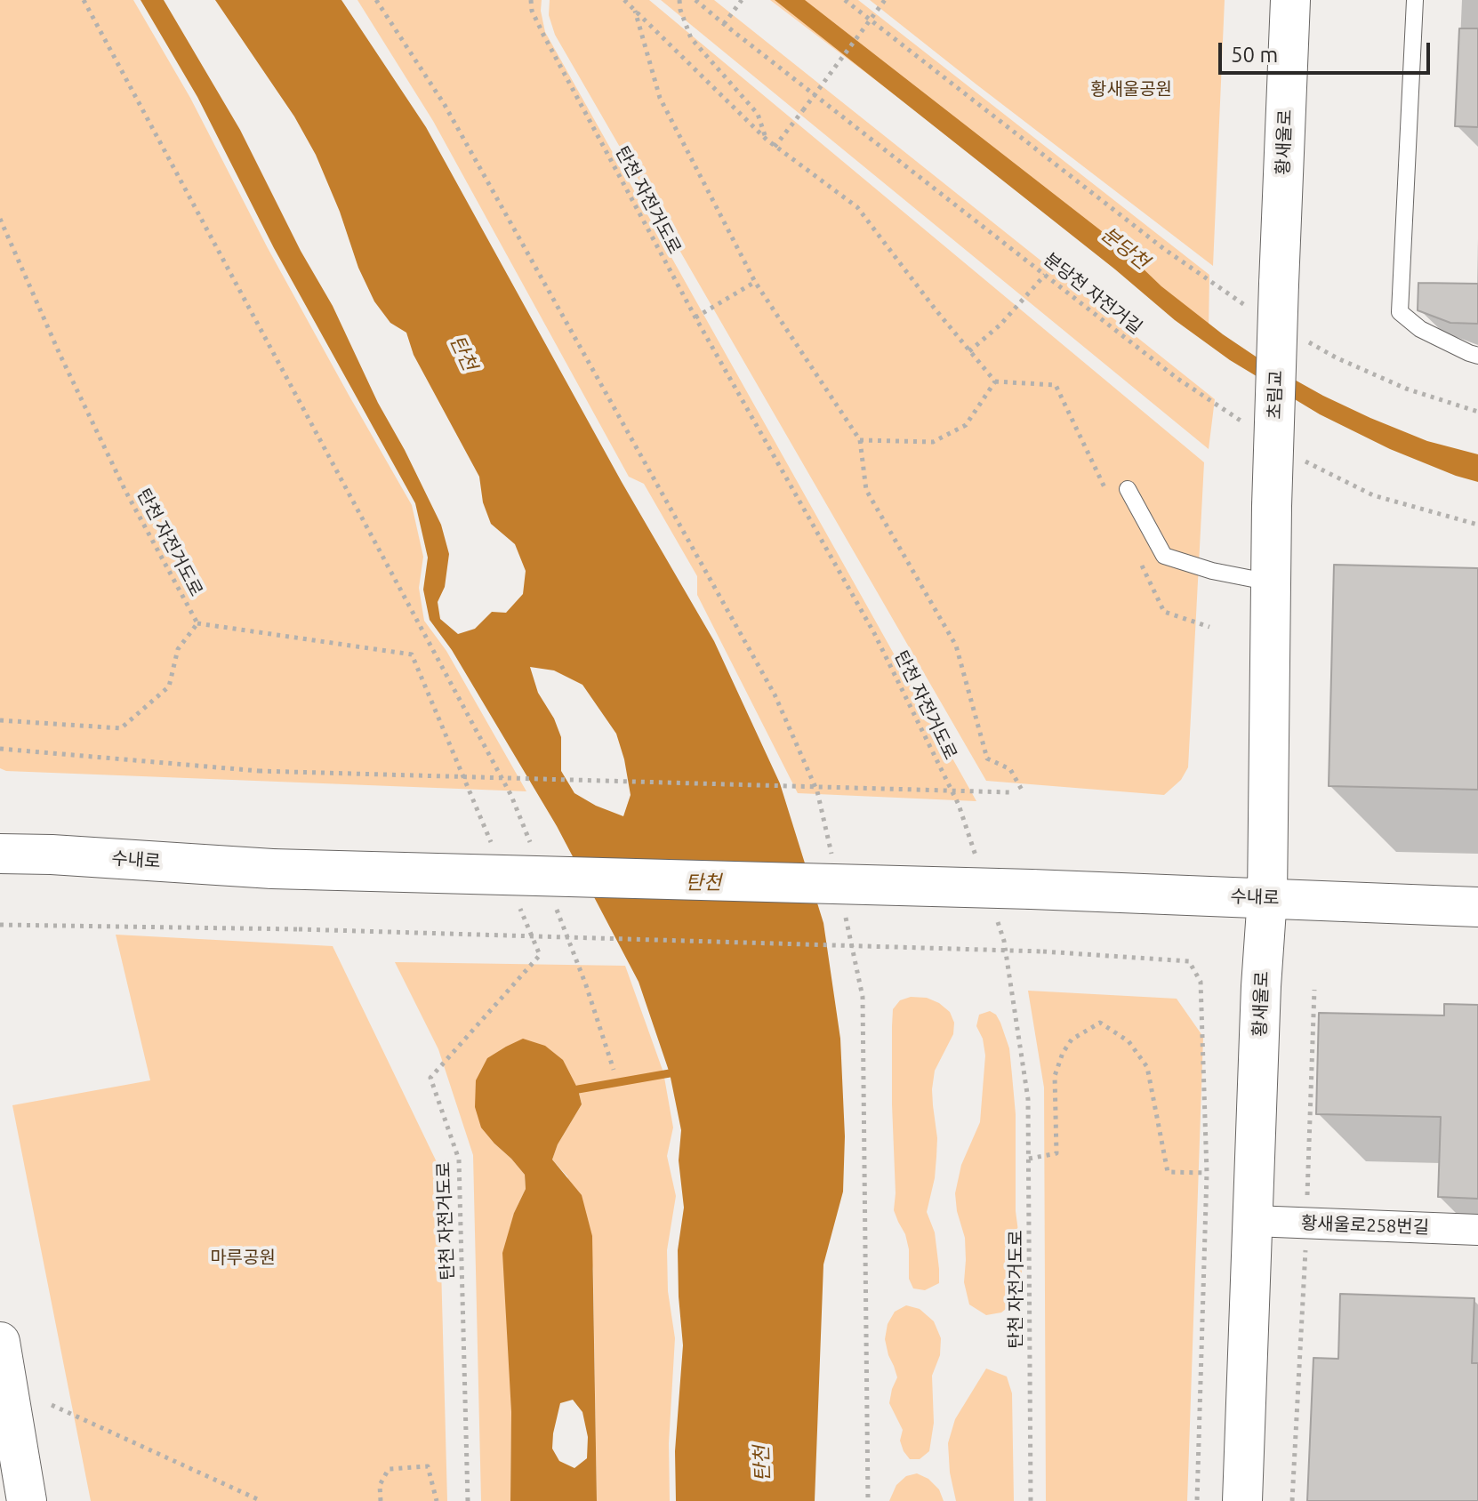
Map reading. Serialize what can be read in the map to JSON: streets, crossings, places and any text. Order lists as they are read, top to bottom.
{
  "streets": {
    "main road": ["황새울로", "초림교", "수내로"],
    "street": ["황새울로258번길"],
    "path": ["탄천 자전거도로", "분당천 자전거길"]
  },
  "crossings": [
    ["황새울로", "초림교"],
    ["황새울로", "수내로"],
    ["황새울로", "황새울로258번길"]
  ],
  "water": ["분당천", "탄천"],
  "parks": ["황새울공원", "마루공원"],
  "scale_bar": "50 m"
}
